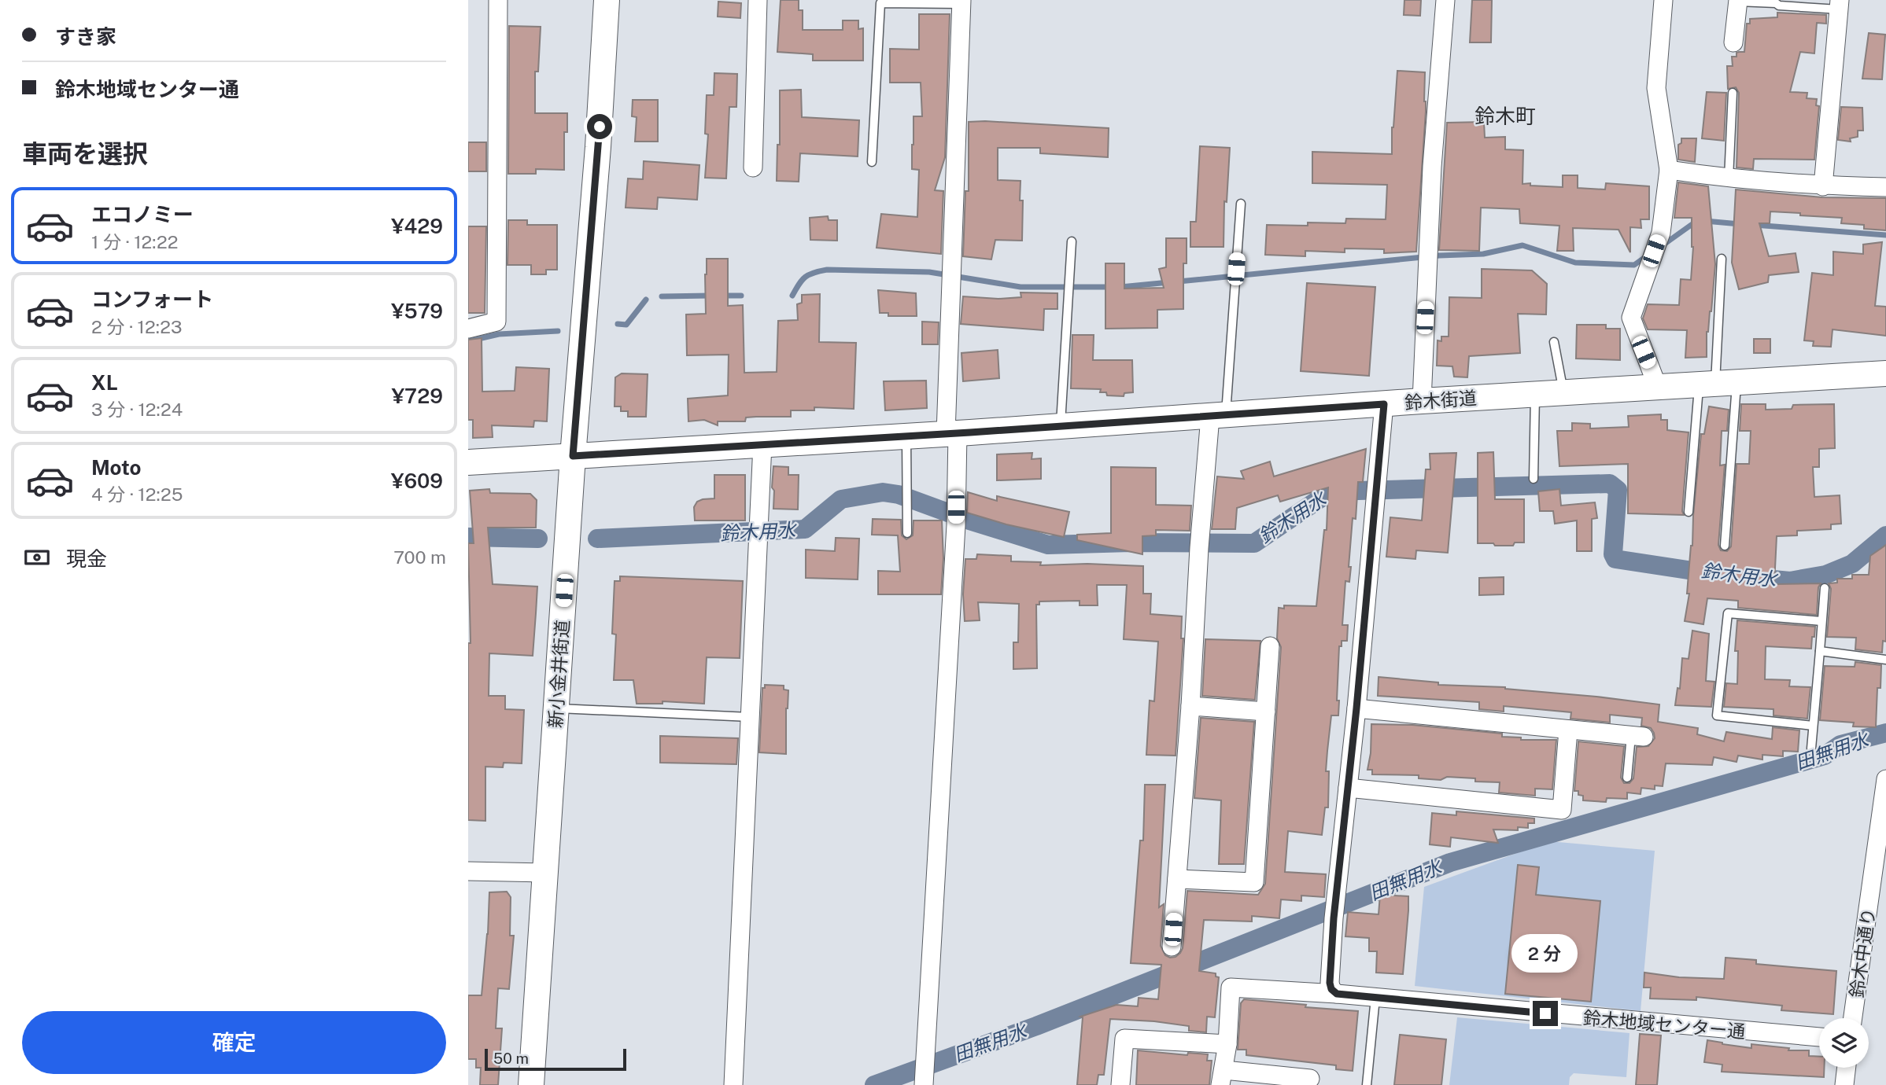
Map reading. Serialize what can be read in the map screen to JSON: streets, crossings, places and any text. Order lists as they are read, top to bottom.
{
  "streets": {
    "main road": ["鈴木街道", "新小金井街道"],
    "street": ["鈴木中通り", "鈴木地域センター通"]
  },
  "crossings": [
    ["鈴木街道", "新小金井街道"]
  ],
  "districts": ["鈴木町"],
  "water": ["鈴木用水", "田無用水"],
  "scale_bar": "50 m",
  "page": {
    "banner": ["すき家", "鈴木地域センター通"],
    "heading": "車両を選択",
    "list": [
      {
        "name": "エコノミー",
        "note": "1 分 · 12:22",
        "value": "¥429"
      },
      {
        "name": "コンフォート",
        "note": "2 分 · 12:23",
        "value": "¥579"
      },
      {
        "name": "XL",
        "note": "3 分 · 12:24",
        "value": "¥729"
      },
      {
        "name": "Moto",
        "note": "4 分 · 12:25",
        "value": "¥609"
      }
    ],
    "pay": ["現金", "700 m"],
    "bubble": "2 分",
    "buttons": "確定",
    "scale": "50 m"
  }
}
